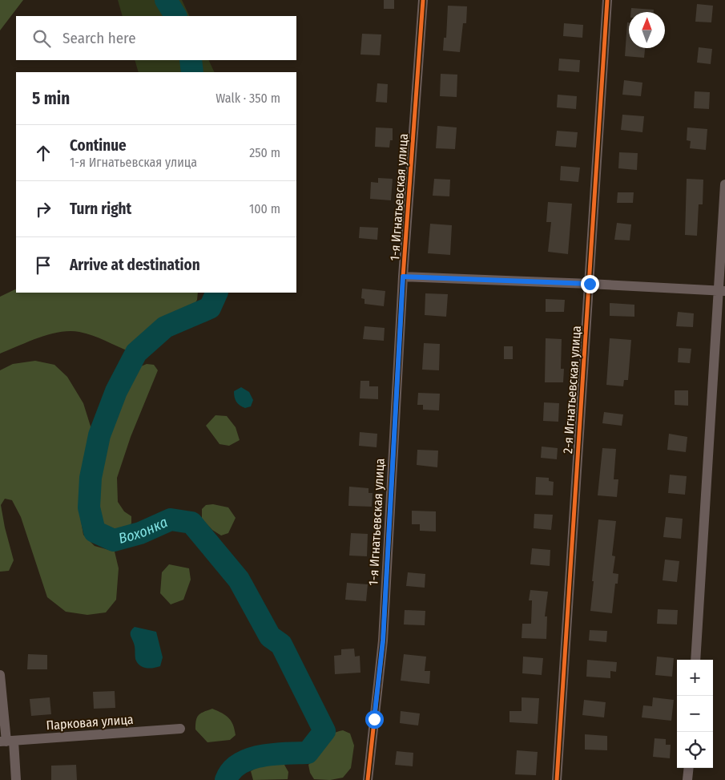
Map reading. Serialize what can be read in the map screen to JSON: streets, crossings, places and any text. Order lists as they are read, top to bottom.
{
  "streets": {
    "street": ["1-я Игнатьевская улица", "2-я Игнатьевская улица", "Парковая улица"]
  },
  "water": ["Вохонка"],
  "north": "top",
  "page": {
    "search": "Search here",
    "heading": ["5 min", "Walk · 350 m"],
    "list": [
      ["Continue", "1-я Игнатьевская улица", "250 m"],
      ["Turn right", "100 m"],
      "Arrive at destination"
    ],
    "map_buttons": ["+", "−"]
  }
}
